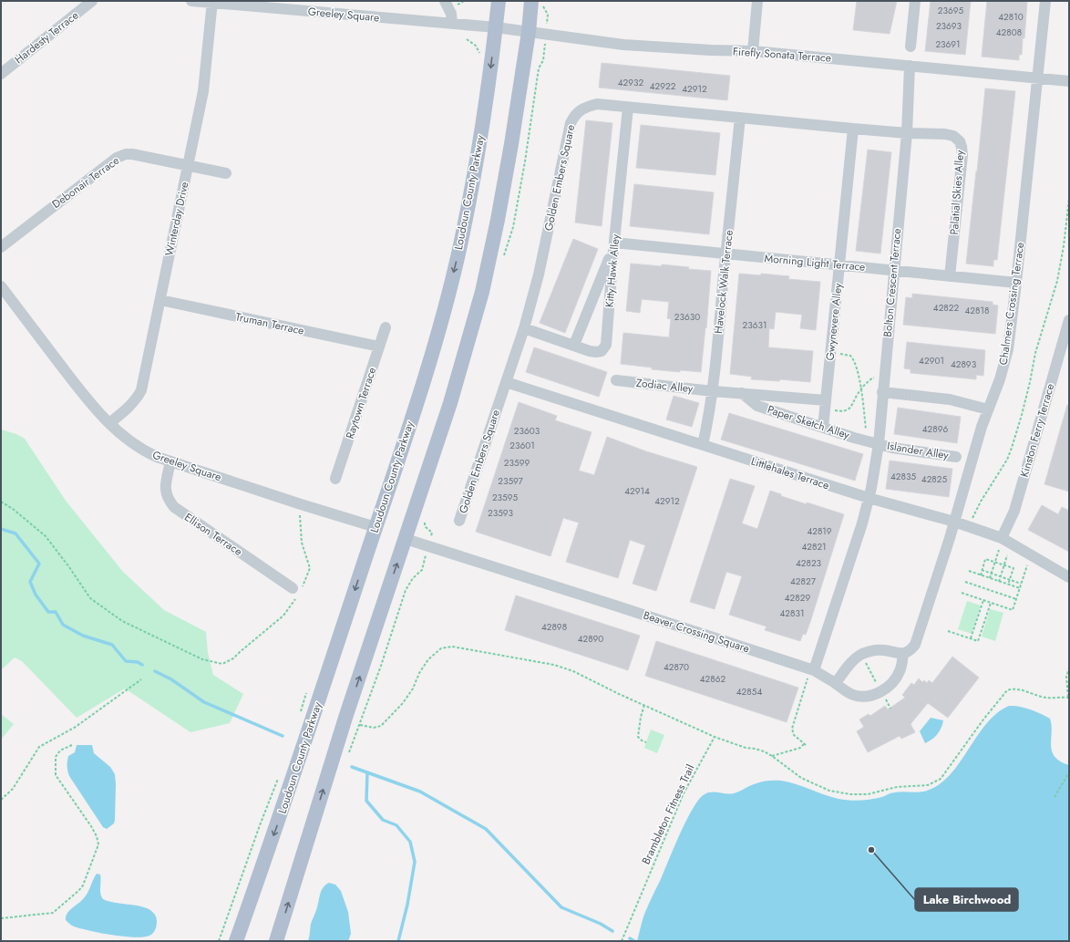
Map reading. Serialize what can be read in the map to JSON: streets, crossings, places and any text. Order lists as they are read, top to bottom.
{
  "streets": {
    "main road": ["Loudoun County Parkway"],
    "street": [
      "Greeley Square",
      "Hardesty Terrace",
      "Firefly Sonata Terrace",
      "Golden Embers Square",
      "Debonair Terrace",
      "Palatial Skies Alley",
      "Winterday Drive",
      "Morning Light Terrace",
      "Kitty Hawk Alley",
      "Havelock Walk Terrace",
      "Bolton Crescent Terrace",
      "Chalmers Crossing Terrace",
      "Gwynevere Alley",
      "Truman Terrace",
      "Zodiac Alley",
      "Raytown Terrace",
      "Paper Sketch Alley",
      "Kinston Ferry Terrace",
      "Islander Alley",
      "Littlehales Terrace",
      "Ellison Terrace",
      "Beaver Crossing Square"
    ],
    "path": ["Brambleton Fitness Trail"]
  },
  "crossings": [
    ["Greeley Square", "Firefly Sonata Terrace"],
    ["Greeley Square", "Loudoun County Parkway"],
    ["Greeley Square", "Winterday Drive"],
    ["Greeley Square", "Ellison Terrace"],
    ["Firefly Sonata Terrace", "Loudoun County Parkway"],
    ["Firefly Sonata Terrace", "Bolton Crescent Terrace"],
    ["Firefly Sonata Terrace", "Chalmers Crossing Terrace"],
    ["Golden Embers Square", "Palatial Skies Alley"],
    ["Golden Embers Square", "Kitty Hawk Alley"],
    ["Golden Embers Square", "Havelock Walk Terrace"],
    ["Golden Embers Square", "Bolton Crescent Terrace"],
    ["Golden Embers Square", "Gwynevere Alley"],
    ["Golden Embers Square", "Littlehales Terrace"],
    ["Debonair Terrace", "Winterday Drive"],
    ["Palatial Skies Alley", "Morning Light Terrace"],
    ["Palatial Skies Alley", "Bolton Crescent Terrace"],
    ["Winterday Drive", "Truman Terrace"],
    ["Morning Light Terrace", "Kitty Hawk Alley"],
    ["Morning Light Terrace", "Havelock Walk Terrace"],
    ["Morning Light Terrace", "Bolton Crescent Terrace"],
    ["Morning Light Terrace", "Chalmers Crossing Terrace"],
    ["Morning Light Terrace", "Gwynevere Alley"],
    ["Havelock Walk Terrace", "Zodiac Alley"],
    ["Havelock Walk Terrace", "Littlehales Terrace"],
    ["Bolton Crescent Terrace", "Paper Sketch Alley"],
    ["Bolton Crescent Terrace", "Islander Alley"],
    ["Bolton Crescent Terrace", "Littlehales Terrace"],
    ["Chalmers Crossing Terrace", "Littlehales Terrace"],
    ["Chalmers Crossing Terrace", "Beaver Crossing Square"],
    ["Gwynevere Alley", "Zodiac Alley"],
    ["Gwynevere Alley", "Paper Sketch Alley"],
    ["Truman Terrace", "Raytown Terrace"],
    ["Zodiac Alley", "Paper Sketch Alley"],
    ["Paper Sketch Alley", "Islander Alley"],
    ["Kinston Ferry Terrace", "Littlehales Terrace"]
  ],
  "places": ["Lake Birchwood"],
  "house_numbers": [
    "23695",
    "42810",
    "23693",
    "42808",
    "23691",
    "42932",
    "42922",
    "42912",
    "42822",
    "42818",
    "23630",
    "23631",
    "42901",
    "42893",
    "42896",
    "23603",
    "23601",
    "23599",
    "42835",
    "42825",
    "23597",
    "42914",
    "23595",
    "42912",
    "23593",
    "42819",
    "42821",
    "42823",
    "42827",
    "42829",
    "42831",
    "42898",
    "42890",
    "42870",
    "42862",
    "42854"
  ]
}
